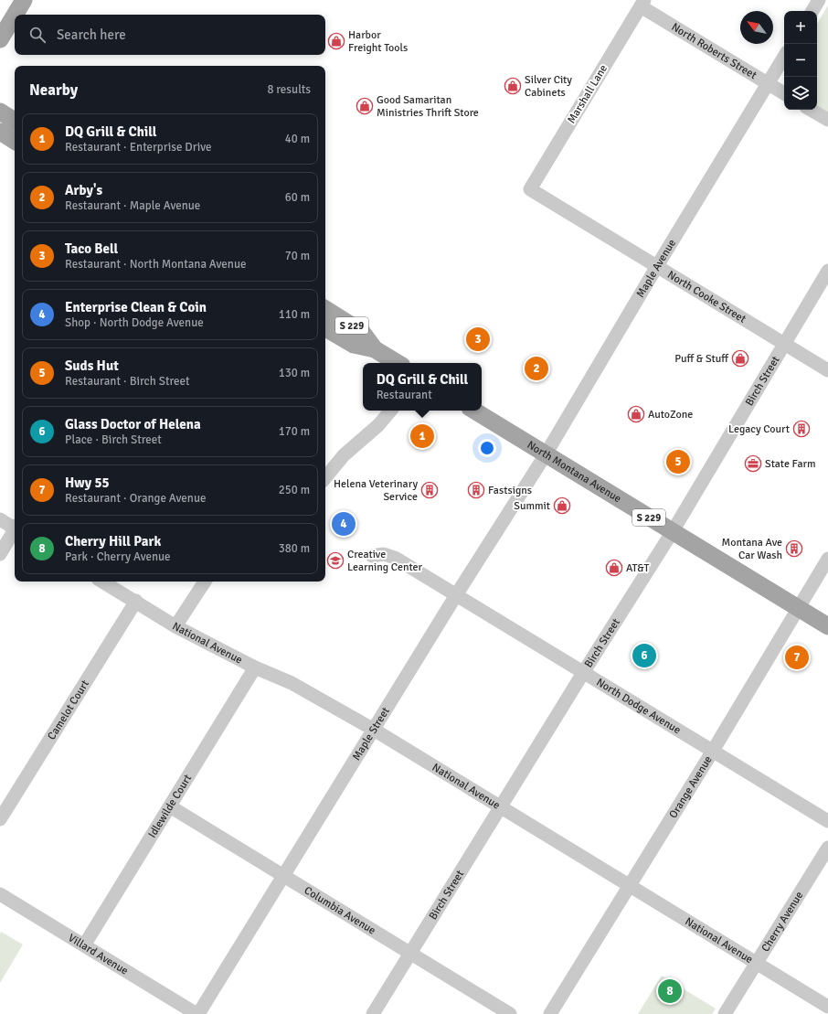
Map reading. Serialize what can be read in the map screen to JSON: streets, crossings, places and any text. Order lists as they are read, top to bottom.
{
  "streets": {
    "main road": ["S 229", "North Montana Avenue"],
    "street": [
      "North Roberts Street",
      "Marshall Lane",
      "Maple Avenue",
      "North Cooke Street",
      "Birch Street",
      "National Avenue",
      "North Dodge Avenue",
      "Camelot Court",
      "Maple Street",
      "Orange Avenue",
      "Idlewilde Court",
      "Columbia Avenue",
      "Cherry Avenue",
      "Villard Avenue"
    ]
  },
  "crossings": [
    ["North Roberts Street", "Marshall Lane"],
    ["North Roberts Street", "Maple Avenue"],
    ["Marshall Lane", "North Cooke Street"],
    ["Maple Avenue", "North Cooke Street"],
    ["Maple Avenue", "North Montana Avenue"],
    ["Maple Avenue", "Maple Street"],
    ["North Cooke Street", "Birch Street"],
    ["Birch Street", "North Montana Avenue"],
    ["Birch Street", "National Avenue"],
    ["Birch Street", "North Dodge Avenue"],
    ["Birch Street", "Columbia Avenue"],
    ["North Montana Avenue", "Maple Street"],
    ["North Montana Avenue", "Orange Avenue"],
    ["National Avenue", "Camelot Court"],
    ["National Avenue", "Maple Street"],
    ["National Avenue", "Orange Avenue"],
    ["National Avenue", "Idlewilde Court"],
    ["National Avenue", "Cherry Avenue"],
    ["North Dodge Avenue", "Maple Street"],
    ["North Dodge Avenue", "Orange Avenue"],
    ["Maple Street", "Columbia Avenue"],
    ["Maple Street", "Villard Avenue"],
    ["Idlewilde Court", "Columbia Avenue"],
    ["Idlewilde Court", "Villard Avenue"]
  ],
  "places": {
    "shop": [
      "Harbor Freight Tools",
      "Silver City Cabinets",
      "Good Samaritan Ministries Thrift Store",
      "Puff & Stuff",
      "AutoZone",
      "Summit",
      "AT&T"
    ],
    "building": [
      "Legacy Court",
      "Helena Veterinary Service",
      "Fastsigns",
      "Montana Ave Car Wash"
    ],
    "office": ["State Farm"],
    "school or university": ["Creative Learning Center"]
  },
  "north": "top left",
  "page": {
    "map_buttons": ["+", "−"],
    "search": "Search here",
    "heading": ["Nearby", "8 results"],
    "list": [
      {
        "mark": "1",
        "name": "DQ Grill & Chill",
        "note": "Restaurant · Enterprise Drive",
        "value": "40 m"
      },
      {
        "mark": "2",
        "name": "Arby's",
        "note": "Restaurant · Maple Avenue",
        "value": "60 m"
      },
      {
        "mark": "3",
        "name": "Taco Bell",
        "note": "Restaurant · North Montana Avenue",
        "value": "70 m"
      },
      {
        "mark": "4",
        "name": "Enterprise Clean & Coin",
        "note": "Shop · North Dodge Avenue",
        "value": "110 m"
      },
      {
        "mark": "5",
        "name": "Suds Hut",
        "note": "Restaurant · Birch Street",
        "value": "130 m"
      },
      {
        "mark": "6",
        "name": "Glass Doctor of Helena",
        "note": "Place · Birch Street",
        "value": "170 m"
      },
      {
        "mark": "7",
        "name": "Hwy 55",
        "note": "Restaurant · Orange Avenue",
        "value": "250 m"
      },
      {
        "mark": "8",
        "name": "Cherry Hill Park",
        "note": "Park · Cherry Avenue",
        "value": "380 m"
      }
    ],
    "pins": [
      "3",
      "2",
      "1",
      "5",
      "4",
      "6",
      "7",
      "8"
    ],
    "popup": ["DQ Grill & Chill", "Restaurant"]
  }
}
